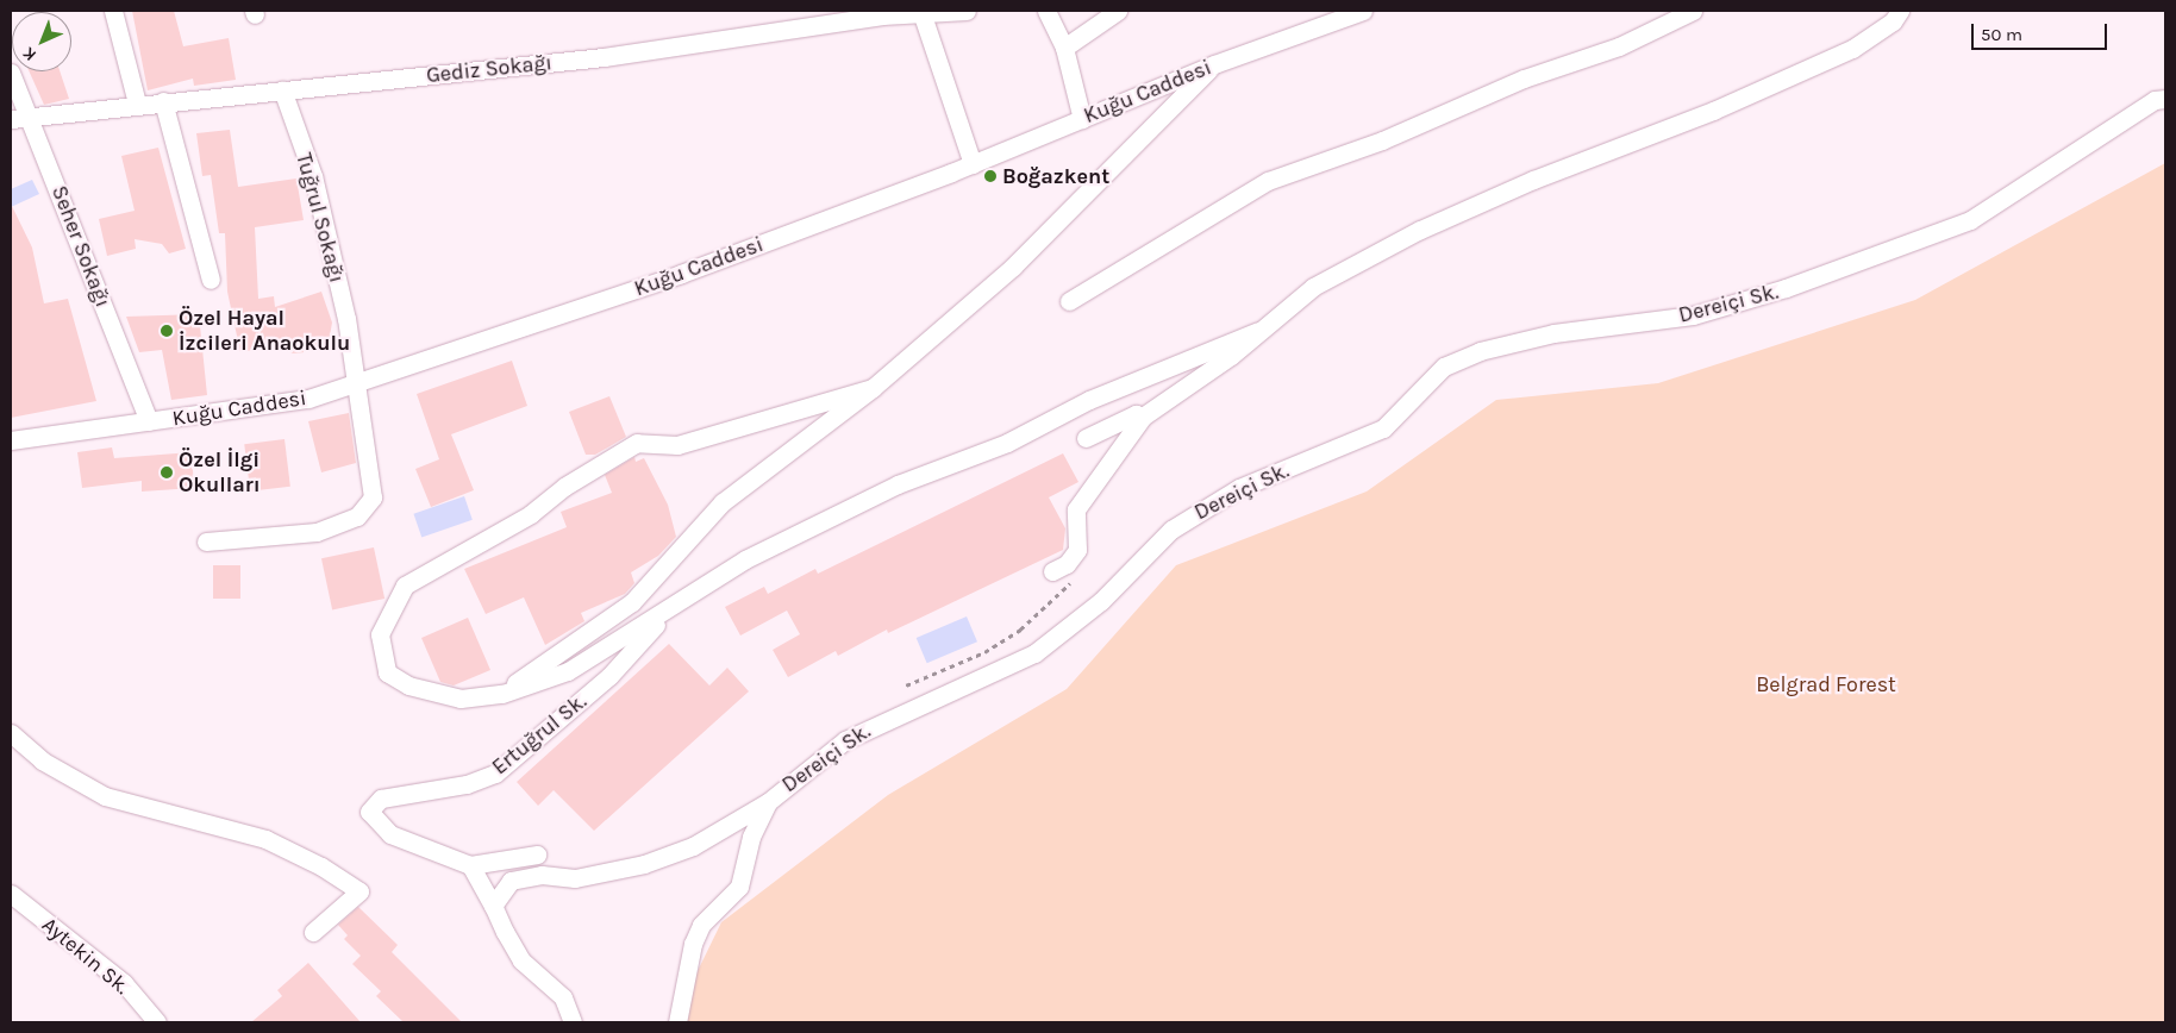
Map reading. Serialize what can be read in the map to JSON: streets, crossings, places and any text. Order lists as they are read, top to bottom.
{
  "streets": {
    "street": [
      "Gediz Sokağı",
      "Kuğu Caddesi",
      "Tuğrul Sokağı",
      "Seher Sokağı",
      "Dereiçi Sk.",
      "Ertuğrul Sk.",
      "Aytekin Sk."
    ]
  },
  "crossings": [
    ["Gediz Sokağı", "Tuğrul Sokağı"],
    ["Gediz Sokağı", "Seher Sokağı"],
    ["Kuğu Caddesi", "Tuğrul Sokağı"],
    ["Kuğu Caddesi", "Seher Sokağı"]
  ],
  "parks": ["Belgrad Forest"],
  "places": ["Boğazkent", "Özel Hayal İzcileri Anaokulu", "Özel İlgi Okulları"],
  "scale_bar": "50 m",
  "north": "bottom left"
}
